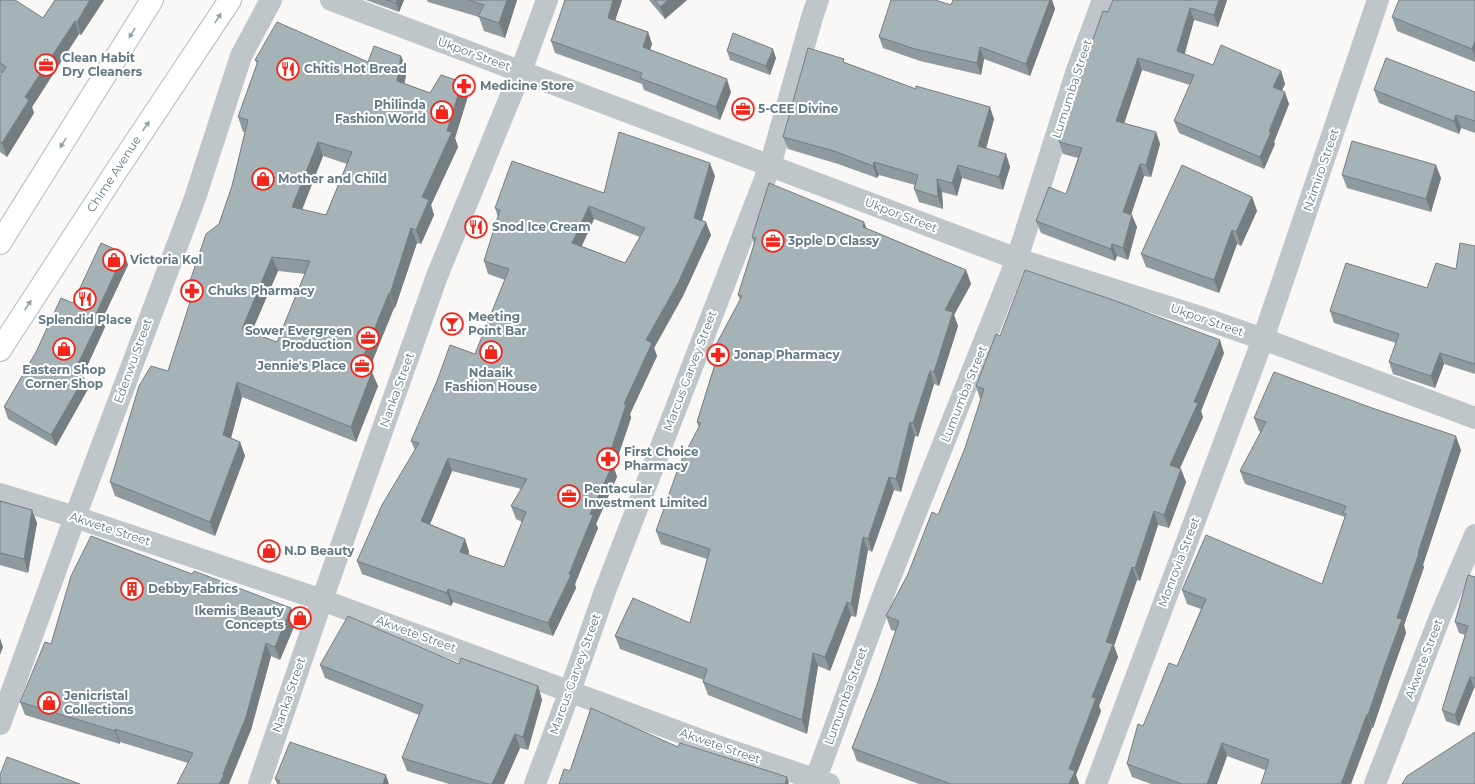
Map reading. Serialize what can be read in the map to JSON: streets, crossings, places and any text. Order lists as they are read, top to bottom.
{
  "streets": {
    "main road": ["Chime Avenue"],
    "street": [
      "Ukpor Street",
      "Lumumba Street",
      "Nzimiro Street",
      "Edenwu Street",
      "Marcus Garvey Street",
      "Nanka Street",
      "Akwete Street",
      "Monrovia Street"
    ]
  },
  "crossings": [
    ["Ukpor Street", "Lumumba Street"],
    ["Ukpor Street", "Nzimiro Street"],
    ["Ukpor Street", "Marcus Garvey Street"],
    ["Ukpor Street", "Nanka Street"],
    ["Ukpor Street", "Monrovia Street"],
    ["Lumumba Street", "Akwete Street"],
    ["Nzimiro Street", "Monrovia Street"],
    ["Edenwu Street", "Akwete Street"],
    ["Marcus Garvey Street", "Akwete Street"],
    ["Nanka Street", "Akwete Street"]
  ],
  "places": {
    "office": [
      "Clean Habit Dry Cleaners",
      "5-CEE Divine",
      "3pple D Classy",
      "Sower Evergreen Production",
      "Jennie's Place",
      "Pentacular Investment Limited"
    ],
    "restaurant": ["Chitis Hot Bread", "Snod Ice Cream", "Splendid Place"],
    "pharmacy": [
      "Medicine Store",
      "Chuks Pharmacy",
      "Jonap Pharmacy",
      "First Choice Pharmacy"
    ],
    "shop": [
      "Philinda Fashion World",
      "Mother and Child",
      "Victoria Kol",
      "Eastern Shop Corner Shop",
      "Ndaaik Fashion House",
      "N.D Beauty",
      "Ikemis Beauty Concepts",
      "Jenicristal Collections"
    ],
    "bar": ["Meeting Point Bar"],
    "building": ["Debby Fabrics"]
  }
}
